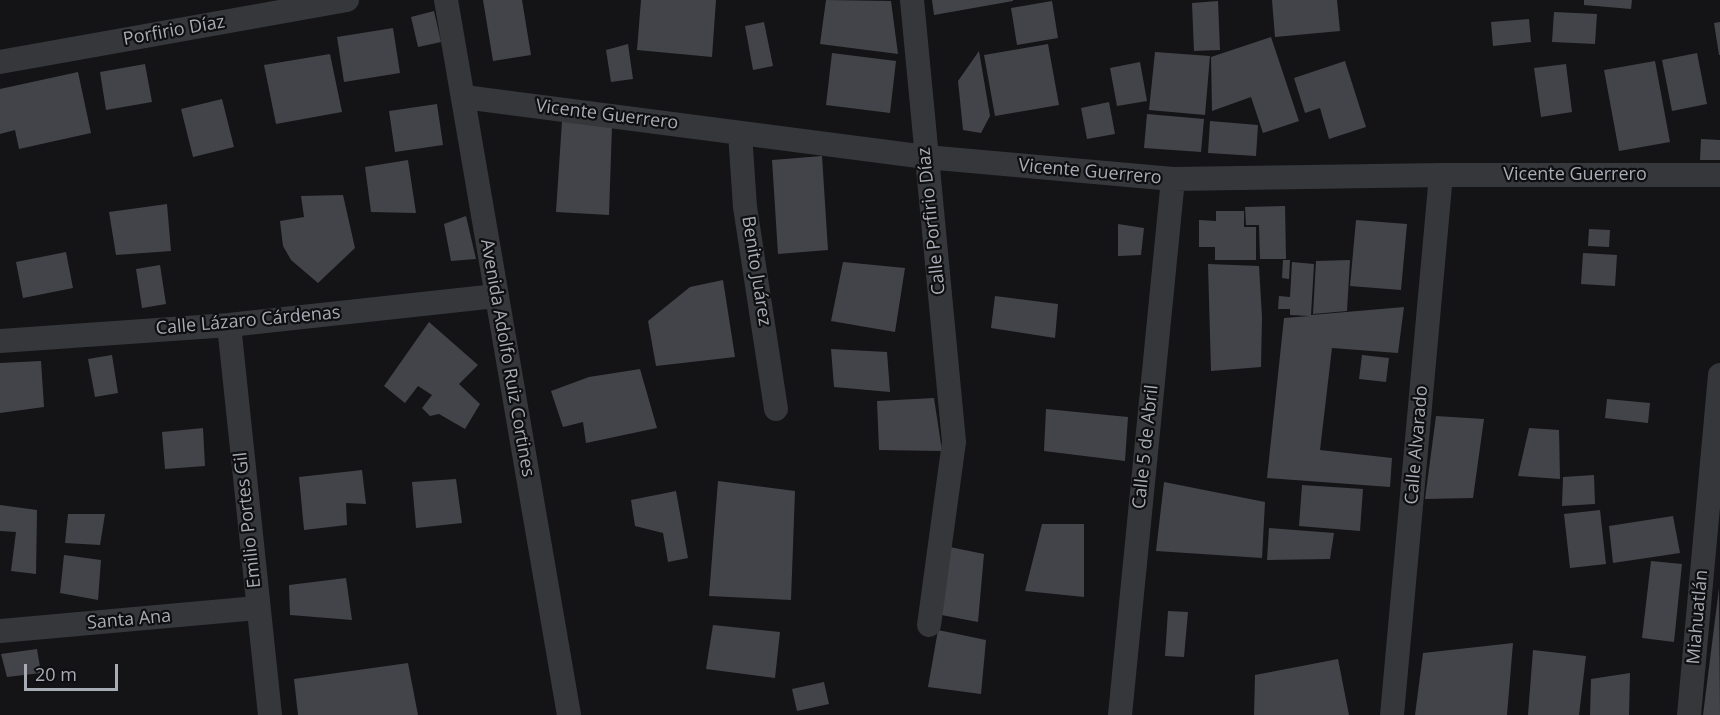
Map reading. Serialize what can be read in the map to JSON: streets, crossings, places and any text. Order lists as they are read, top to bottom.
{
  "streets": {
    "street": [
      "Porfirio Díaz",
      "Vicente Guerrero",
      "Calle Porfirio Díaz",
      "Benito Juárez",
      "Calle Lázaro Cárdenas",
      "Avenida Adolfo Ruiz Cortines",
      "Calle Alvarado",
      "Calle 5 de Abril",
      "Emilio Portes Gil",
      "Miahuatlán",
      "Santa Ana"
    ]
  },
  "crossings": [
    ["Vicente Guerrero", "Calle Porfirio Díaz"],
    ["Vicente Guerrero", "Benito Juárez"],
    ["Vicente Guerrero", "Avenida Adolfo Ruiz Cortines"],
    ["Vicente Guerrero", "Calle Alvarado"],
    ["Vicente Guerrero", "Calle 5 de Abril"],
    ["Calle Lázaro Cárdenas", "Avenida Adolfo Ruiz Cortines"],
    ["Calle Lázaro Cárdenas", "Emilio Portes Gil"],
    ["Emilio Portes Gil", "Santa Ana"]
  ],
  "scale_bar": "20 m"
}
